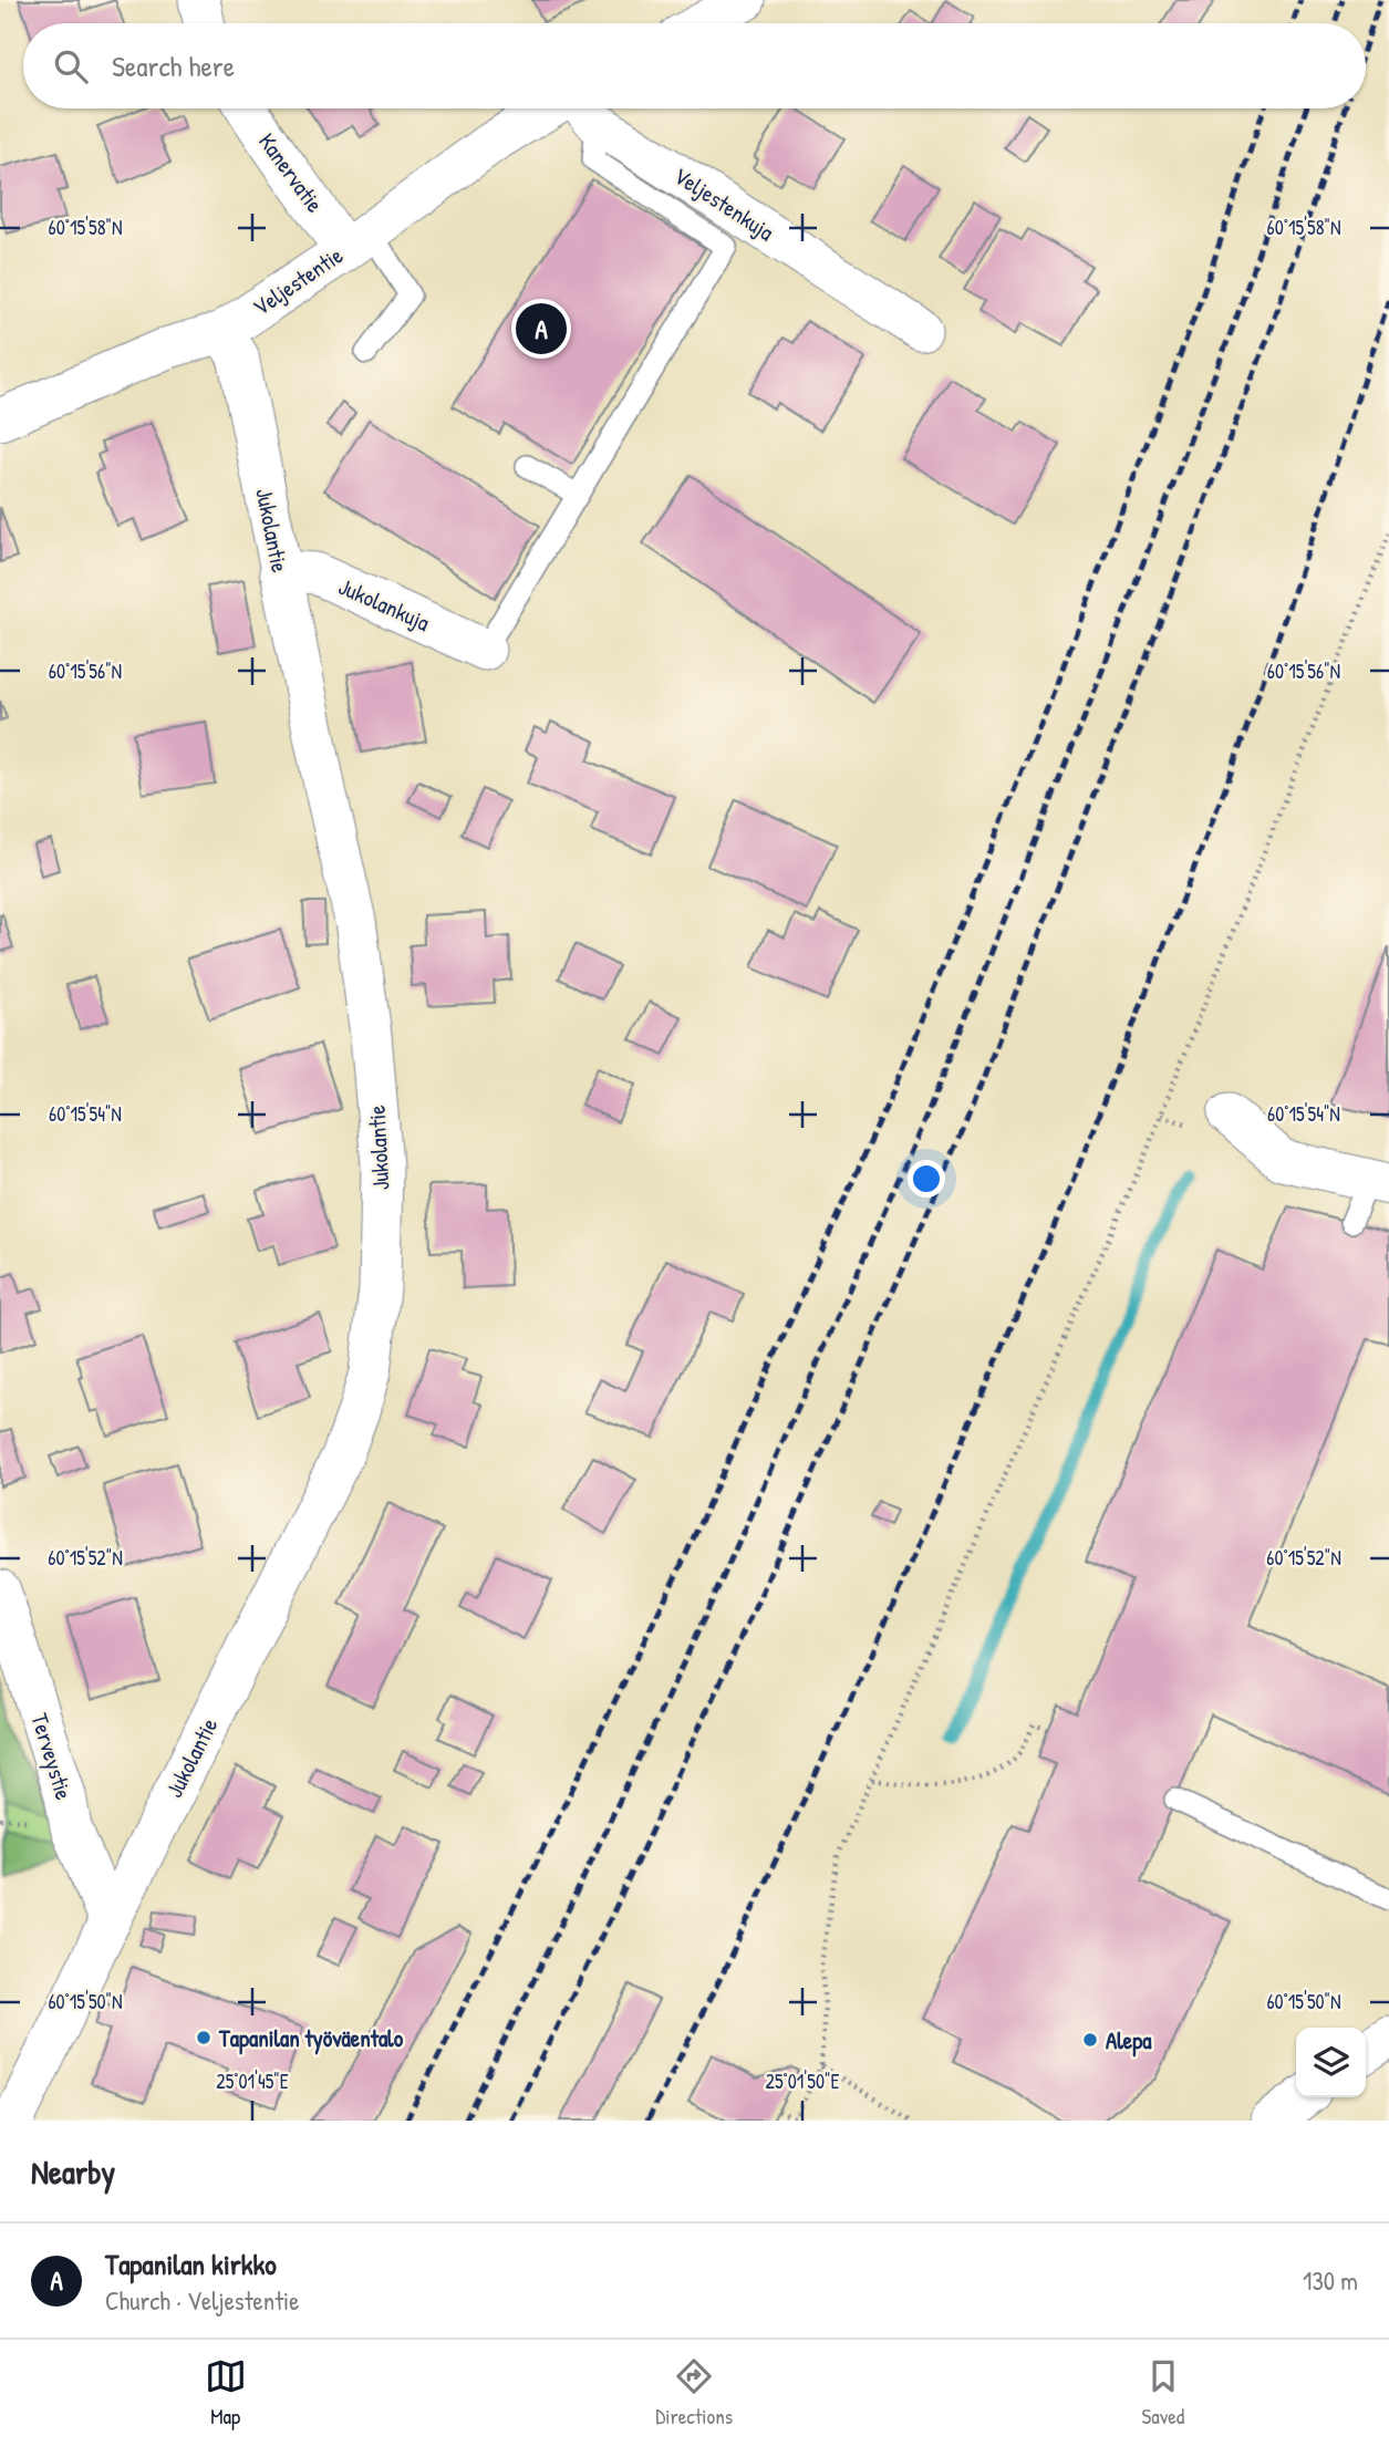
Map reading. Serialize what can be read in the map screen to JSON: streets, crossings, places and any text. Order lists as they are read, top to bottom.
{
  "streets": {
    "street": [
      "Kanervatie",
      "Veljestenkuja",
      "Veljestentie",
      "Jukolantie",
      "Jukolankuja",
      "Terveystie"
    ]
  },
  "crossings": [
    ["Kanervatie", "Veljestentie"],
    ["Veljestentie", "Jukolantie"],
    ["Jukolantie", "Jukolankuja"],
    ["Jukolantie", "Terveystie"]
  ],
  "places": ["Tapanilan työväentalo", "Alepa"],
  "page": {
    "search": "Search here",
    "pins": "A",
    "heading": "Nearby",
    "list": [
      {
        "mark": "A",
        "name": "Tapanilan kirkko",
        "note": "Church · Veljestentie",
        "value": "130 m"
      }
    ],
    "nav": ["Map", "Directions", "Saved"]
  },
  "coordinates": [
    "60°15'58\"N",
    "60°15'56\"N",
    "60°15'54\"N",
    "60°15'52\"N",
    "60°15'50\"N",
    "25°01'45\"E",
    "25°01'50\"E"
  ]
}
